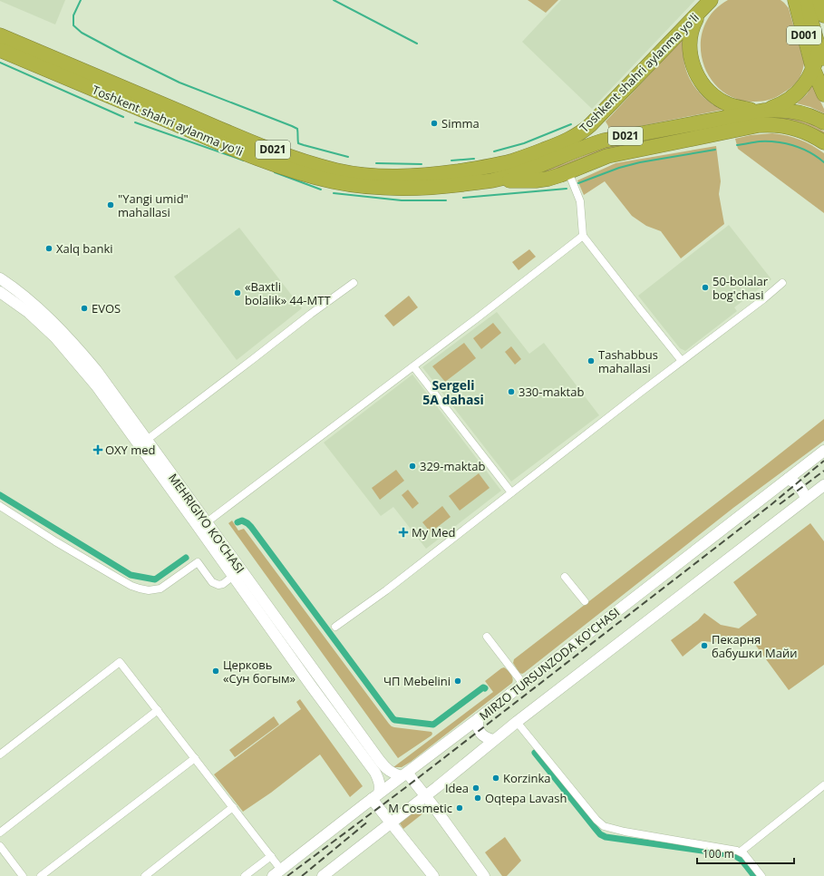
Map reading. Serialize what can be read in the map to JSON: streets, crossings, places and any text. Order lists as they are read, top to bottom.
{
  "streets": {
    "highway": ["D001", "Toshkent shahri aylanma yoʻli", "D021"],
    "main road": ["MEHRIGIYO KO'CHASI", "MIRZO TURSUNZODA KO'CHASI"]
  },
  "crossings": [
    ["D001", "Toshkent shahri aylanma yoʻli"],
    ["MEHRIGIYO KO'CHASI", "MIRZO TURSUNZODA KO'CHASI"]
  ],
  "districts": ["Sergeli 5A dahasi"],
  "places": {
    "other": [
      "Simma",
      "\"Yangi umid\" mahallasi",
      "Xalq banki",
      "50-bolalar bog'chasi",
      "«Baxtli bolalik» 44-MTT",
      "EVOS",
      "Tashabbus mahallasi",
      "330-maktab",
      "329-maktab",
      "Пекарня бабушки Майи",
      "Церковь «Сун богым»",
      "ЧП Mebelini",
      "Korzinka",
      "Idea",
      "Oqtepa Lavash",
      "M Cosmetic"
    ],
    "health": ["OXY med", "My Med"]
  },
  "scale_bar": "100 m"
}
